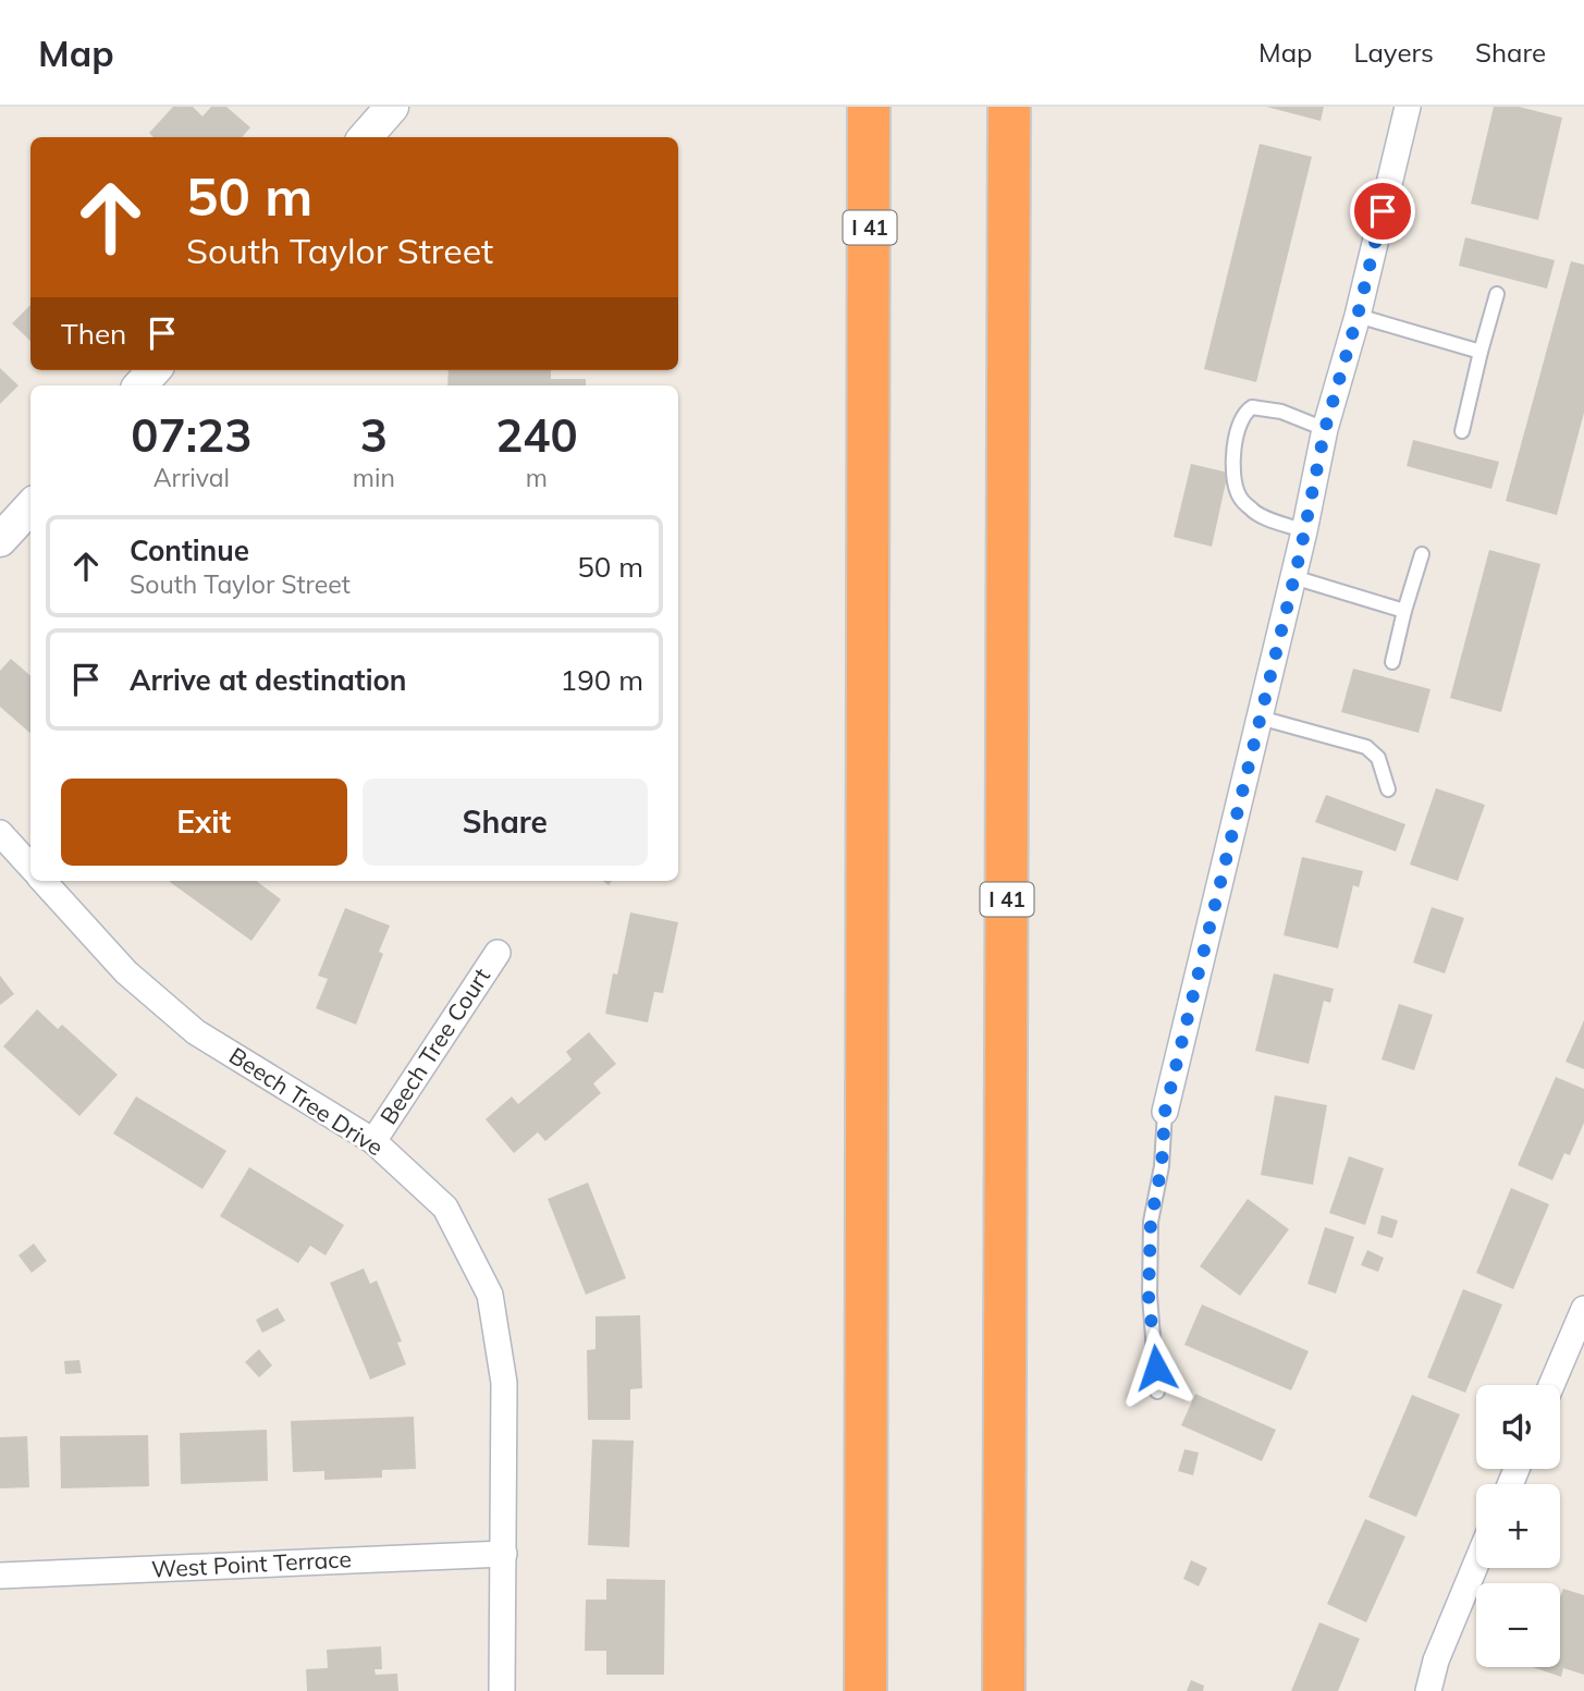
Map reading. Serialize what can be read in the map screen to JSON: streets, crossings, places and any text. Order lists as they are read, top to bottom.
{
  "streets": {
    "highway": ["I 41"],
    "street": ["Beech Tree Court", "Beech Tree Drive", "West Point Terrace"]
  },
  "crossings": [
    ["Beech Tree Court", "Beech Tree Drive"],
    ["Beech Tree Drive", "West Point Terrace"]
  ],
  "page": {
    "header": "Map",
    "nav": ["Map", "Layers", "Share"],
    "turn": ["50 m", "South Taylor Street"],
    "then": "Then",
    "eta": [
      "07:23",
      "Arrival",
      "3",
      "min",
      "240",
      "m"
    ],
    "list": [
      {
        "name": "Continue",
        "note": "South Taylor Street",
        "value": "50 m"
      },
      {
        "name": "Arrive at destination",
        "value": "190 m"
      }
    ],
    "buttons": ["Exit", "Share"],
    "map_buttons": ["+", "−"]
  }
}
